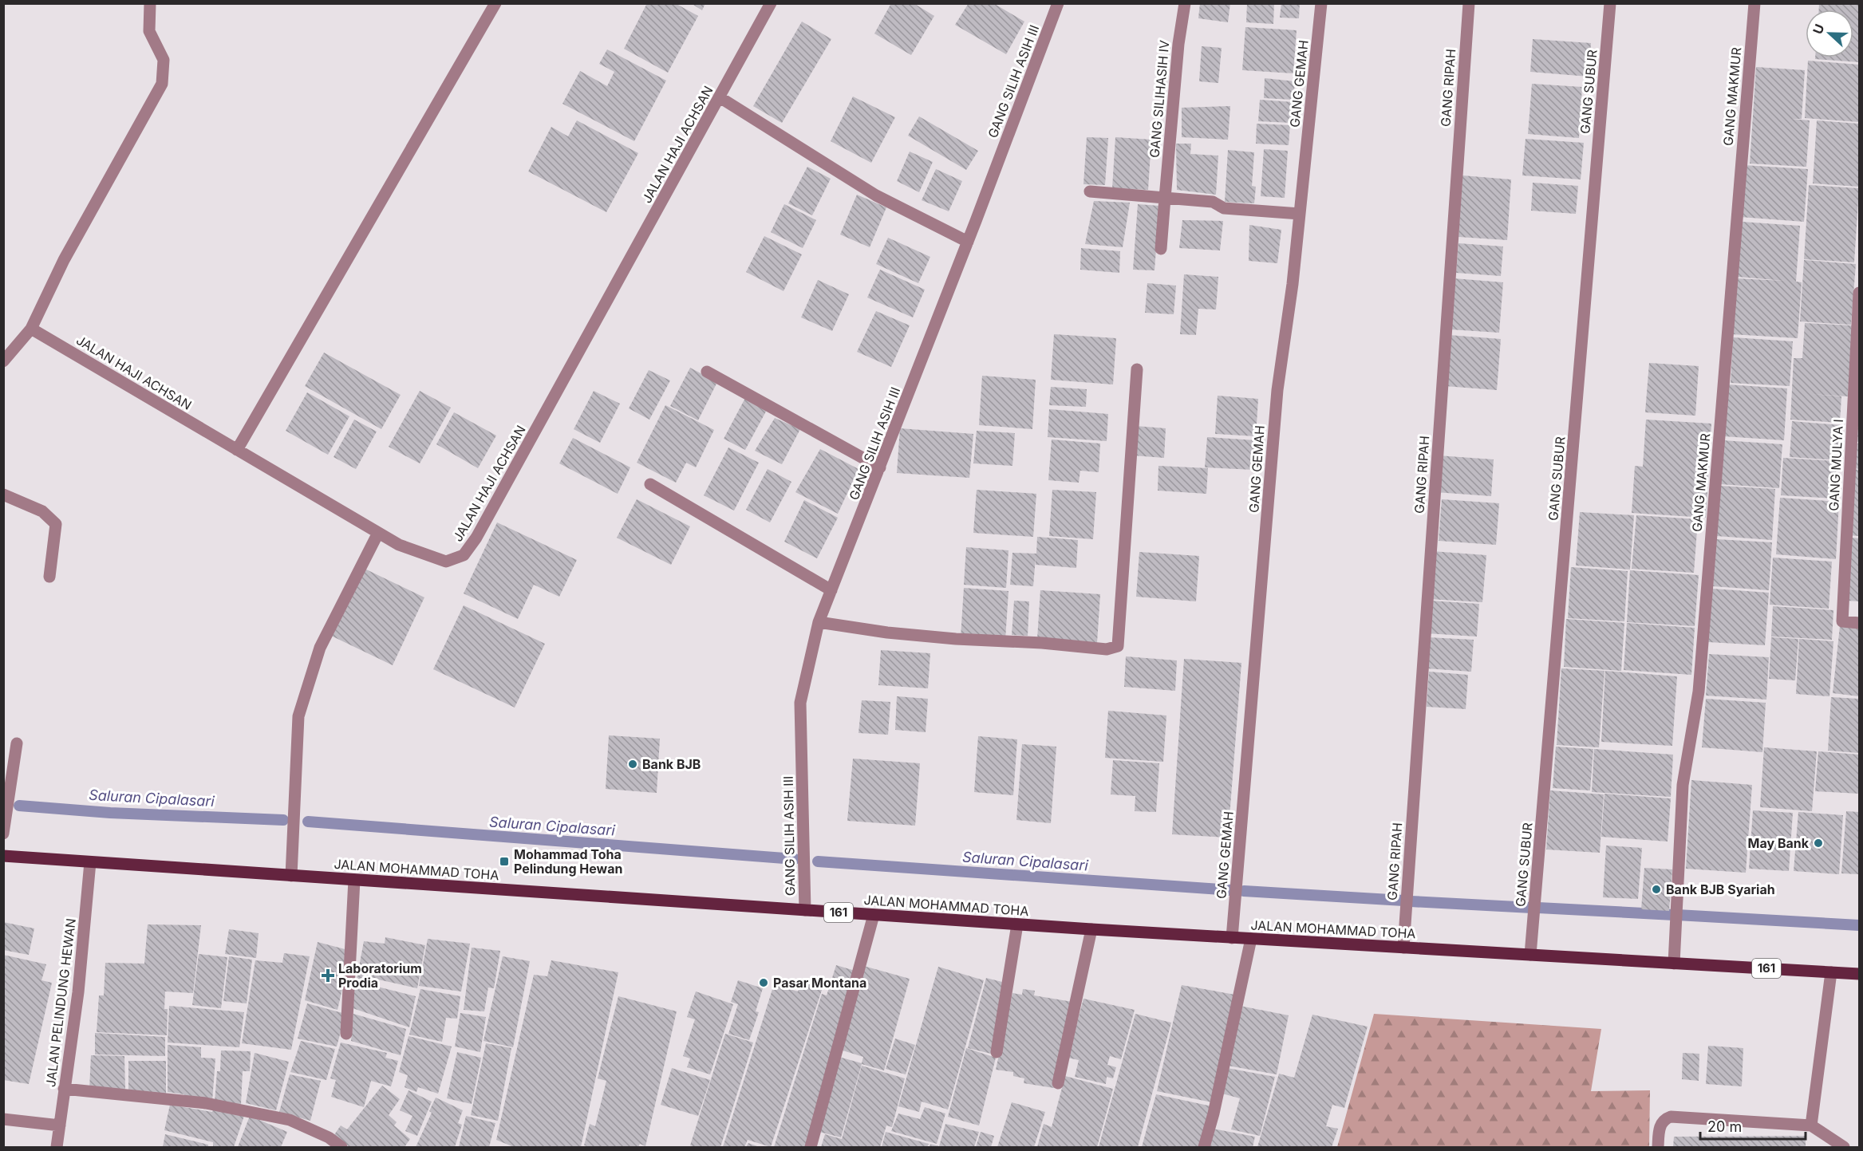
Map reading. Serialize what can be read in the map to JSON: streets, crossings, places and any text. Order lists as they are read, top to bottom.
{
  "streets": {
    "main road": ["JALAN MOHAMMAD TOHA", "161"],
    "street": [
      "GANG SILIH ASIH III",
      "GANG GEMAH",
      "GANG RIPAH",
      "GANG SUBUR",
      "GANG MAKMUR",
      "GANG SILIHASIH IV",
      "JALAN HAJI ACHSAN",
      "GANG MULYA I",
      "JALAN PELINDUNG HEWAN"
    ]
  },
  "crossings": [
    ["GANG SILIH ASIH III", "JALAN MOHAMMAD TOHA"],
    ["GANG GEMAH", "JALAN MOHAMMAD TOHA"],
    ["GANG RIPAH", "JALAN MOHAMMAD TOHA"],
    ["GANG SUBUR", "JALAN MOHAMMAD TOHA"],
    ["GANG MAKMUR", "JALAN MOHAMMAD TOHA"],
    ["JALAN MOHAMMAD TOHA", "JALAN PELINDUNG HEWAN"]
  ],
  "water": ["Saluran Cipalasari"],
  "places": {
    "other": [
      "Bank BJB",
      "May Bank",
      "Bank BJB Syariah",
      "Pasar Montana"
    ],
    "transit": ["Mohammad Toha Pelindung Hewan"],
    "health": ["Laboratorium Prodia"]
  },
  "scale_bar": "20 m",
  "north": "left"
}
